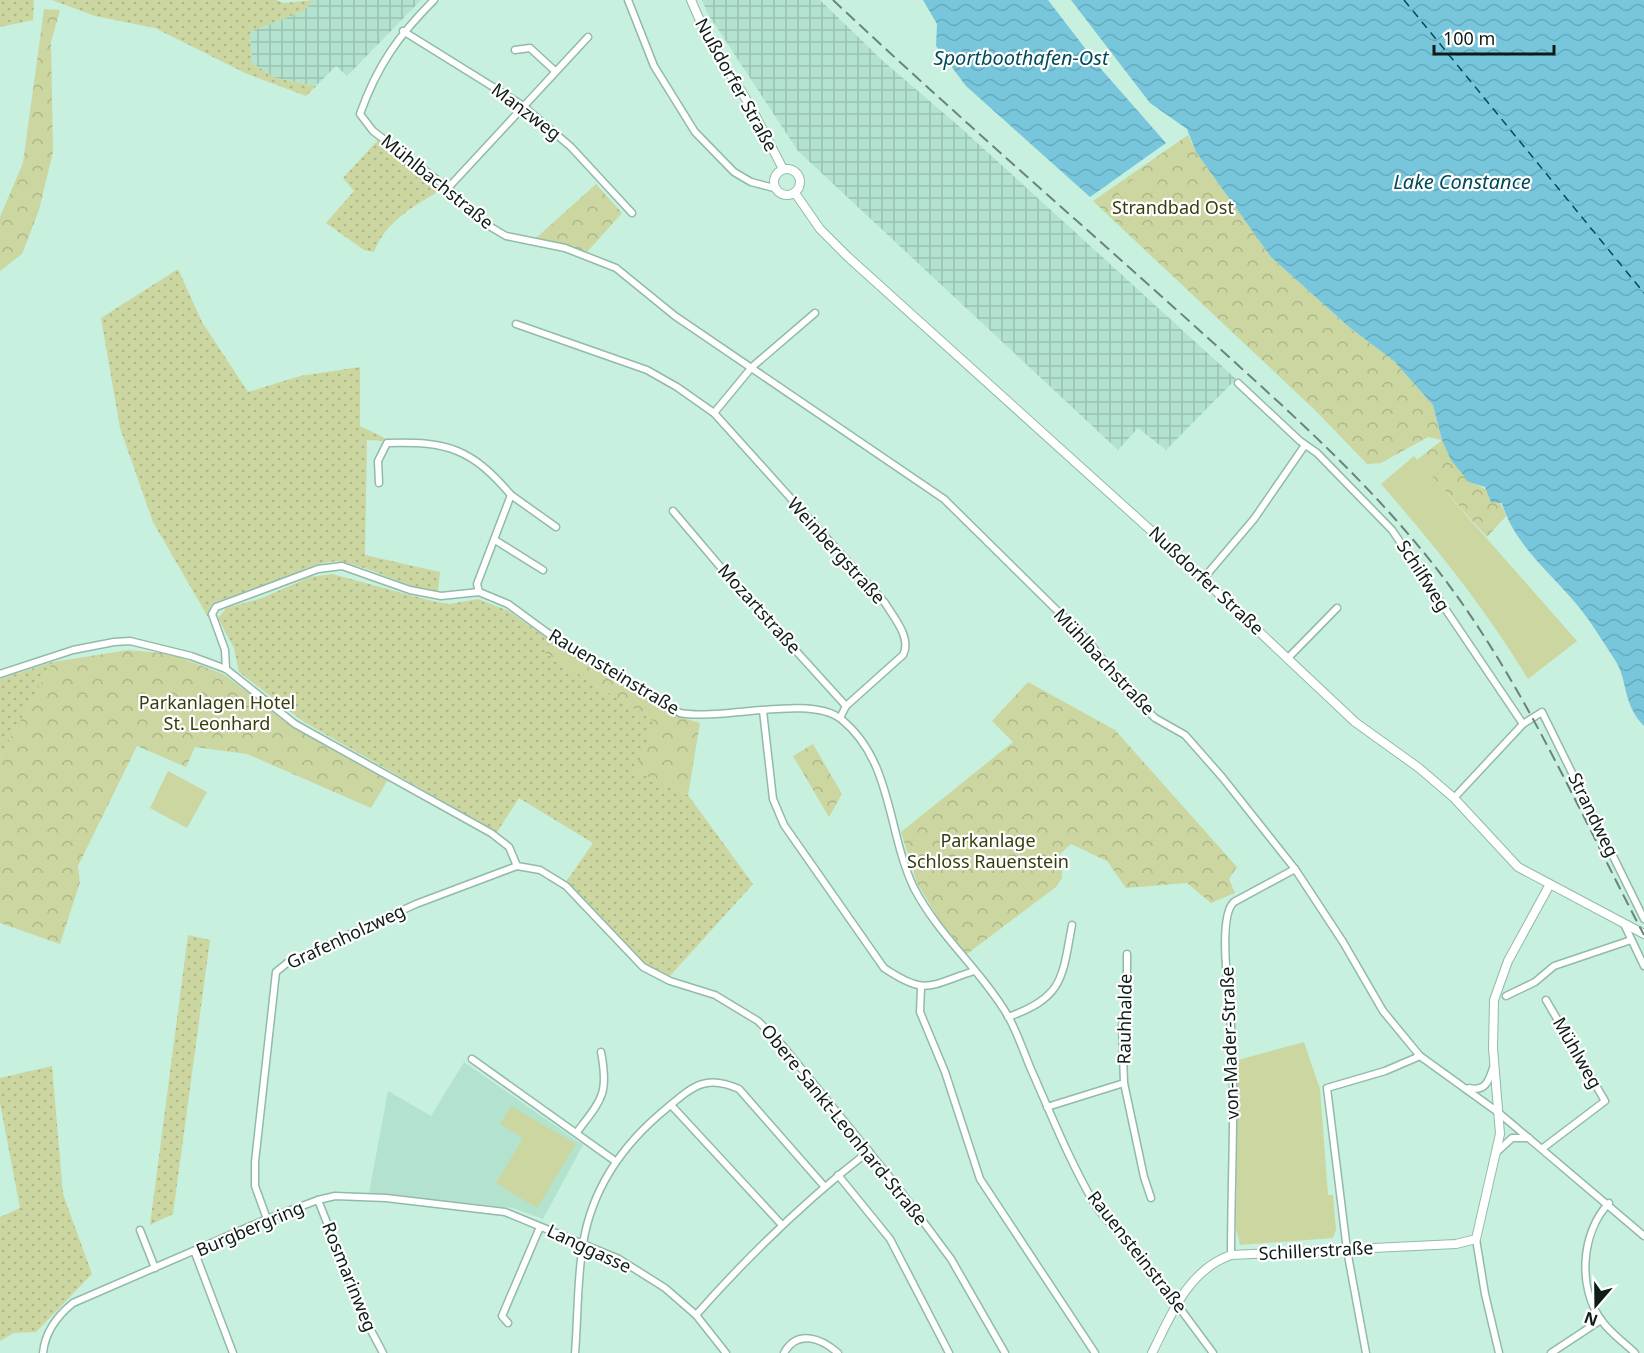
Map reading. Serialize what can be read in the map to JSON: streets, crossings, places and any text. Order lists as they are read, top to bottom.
{
  "streets": {
    "street": [
      "Nußdorfer Straße",
      "Manzweg",
      "Mühlbachstraße",
      "Weinbergstraße",
      "Schilfweg",
      "Mozartstraße",
      "Rauensteinstraße",
      "Strandweg",
      "Grafenholzweg",
      "Rauhhalde",
      "von-Mader-Straße",
      "Mühlweg",
      "Obere Sankt-Leonhard-Straße",
      "Burgbergring",
      "Langgasse",
      "Schillerstraße",
      "Rosmarinweg"
    ]
  },
  "crossings": [
    ["Manzweg", "Mühlbachstraße"],
    ["Mühlbachstraße", "von-Mader-Straße"],
    ["Mühlbachstraße", "Mühlweg"],
    ["Weinbergstraße", "Mozartstraße"],
    ["Weinbergstraße", "Rauensteinstraße"],
    ["Schilfweg", "Strandweg"],
    ["Rauensteinstraße", "Rauhhalde"],
    ["Rauensteinstraße", "Schillerstraße"],
    ["Grafenholzweg", "Obere Sankt-Leonhard-Straße"],
    ["Grafenholzweg", "Burgbergring"],
    ["von-Mader-Straße", "Schillerstraße"],
    ["Burgbergring", "Langgasse"],
    ["Burgbergring", "Rosmarinweg"]
  ],
  "water": ["Sportboothafen-Ost", "Lake Constance"],
  "parks": ["Strandbad Ost", "Parkanlagen Hotel St. Leonhard", "Parkanlage Schloss Rauenstein"],
  "scale_bar": "100 m",
  "north": "bottom"
}
